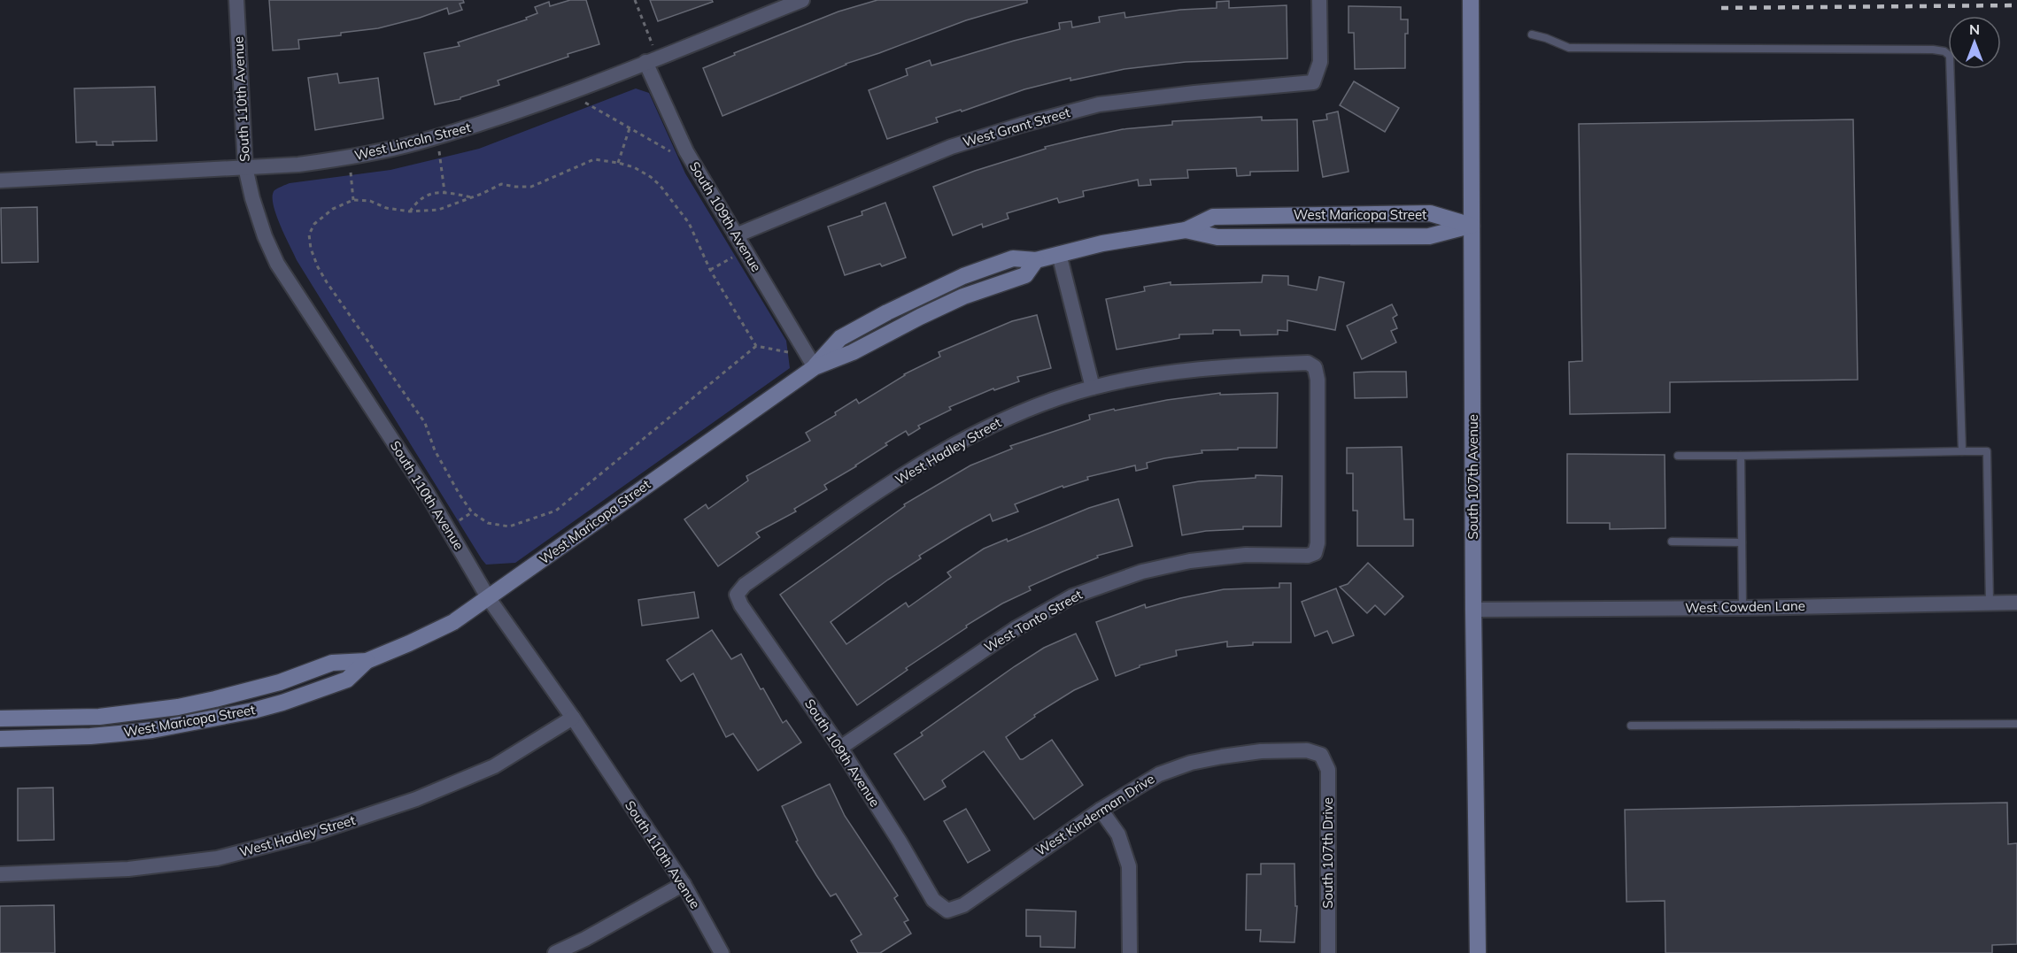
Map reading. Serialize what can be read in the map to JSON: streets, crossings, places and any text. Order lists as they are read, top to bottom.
{
  "streets": {
    "street": [
      "South 110th Avenue",
      "West Grant Street",
      "West Lincoln Street",
      "West Maricopa Street",
      "South 109th Avenue",
      "West Hadley Street",
      "South 107th Avenue",
      "West Cowden Lane",
      "West Tonto Street",
      "West Kinderman Drive",
      "South 107th Drive"
    ]
  },
  "crossings": [
    ["South 110th Avenue", "West Lincoln Street"],
    ["South 110th Avenue", "West Maricopa Street"],
    ["South 110th Avenue", "West Hadley Street"],
    ["West Grant Street", "South 109th Avenue"],
    ["West Lincoln Street", "South 109th Avenue"],
    ["West Maricopa Street", "South 109th Avenue"],
    ["West Maricopa Street", "South 107th Avenue"],
    ["South 109th Avenue", "West Hadley Street"],
    ["South 109th Avenue", "West Tonto Street"],
    ["South 109th Avenue", "West Kinderman Drive"],
    ["West Hadley Street", "West Tonto Street"],
    ["South 107th Avenue", "West Cowden Lane"],
    ["West Kinderman Drive", "South 107th Drive"]
  ],
  "north": "top"
}
